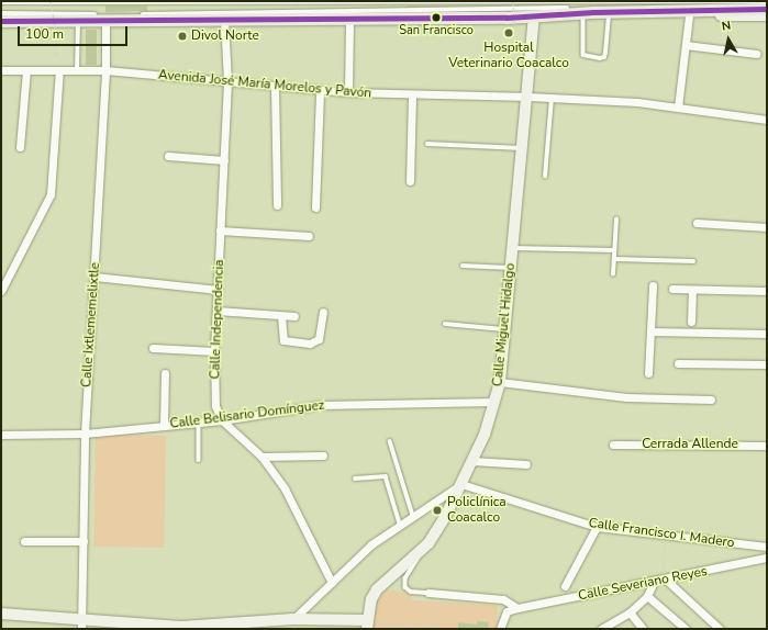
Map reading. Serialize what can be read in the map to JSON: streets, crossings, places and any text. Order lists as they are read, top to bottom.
{
  "streets": {
    "street": [
      "Avenida José María Morelos y Pavón",
      "Calle Independencia",
      "Calle Ixtlememelixtle",
      "Calle Miguel Hidalgo",
      "Calle Belisario Domínguez",
      "Cerrada Allende",
      "Calle Francisco I. Madero",
      "Calle Severiano Reyes"
    ]
  },
  "crossings": [
    ["Avenida José María Morelos y Pavón", "Calle Independencia"],
    ["Avenida José María Morelos y Pavón", "Calle Ixtlememelixtle"],
    ["Avenida José María Morelos y Pavón", "Calle Miguel Hidalgo"],
    ["Calle Independencia", "Calle Belisario Domínguez"],
    ["Calle Ixtlememelixtle", "Calle Belisario Domínguez"],
    ["Calle Miguel Hidalgo", "Calle Belisario Domínguez"],
    ["Calle Miguel Hidalgo", "Calle Francisco I. Madero"]
  ],
  "places": [
    "San Francisco",
    "Hospital Veterinario Coacalco",
    "Divol Norte",
    "Policlínica Coacalco"
  ],
  "scale_bar": "100 m",
  "north": "top"
}
